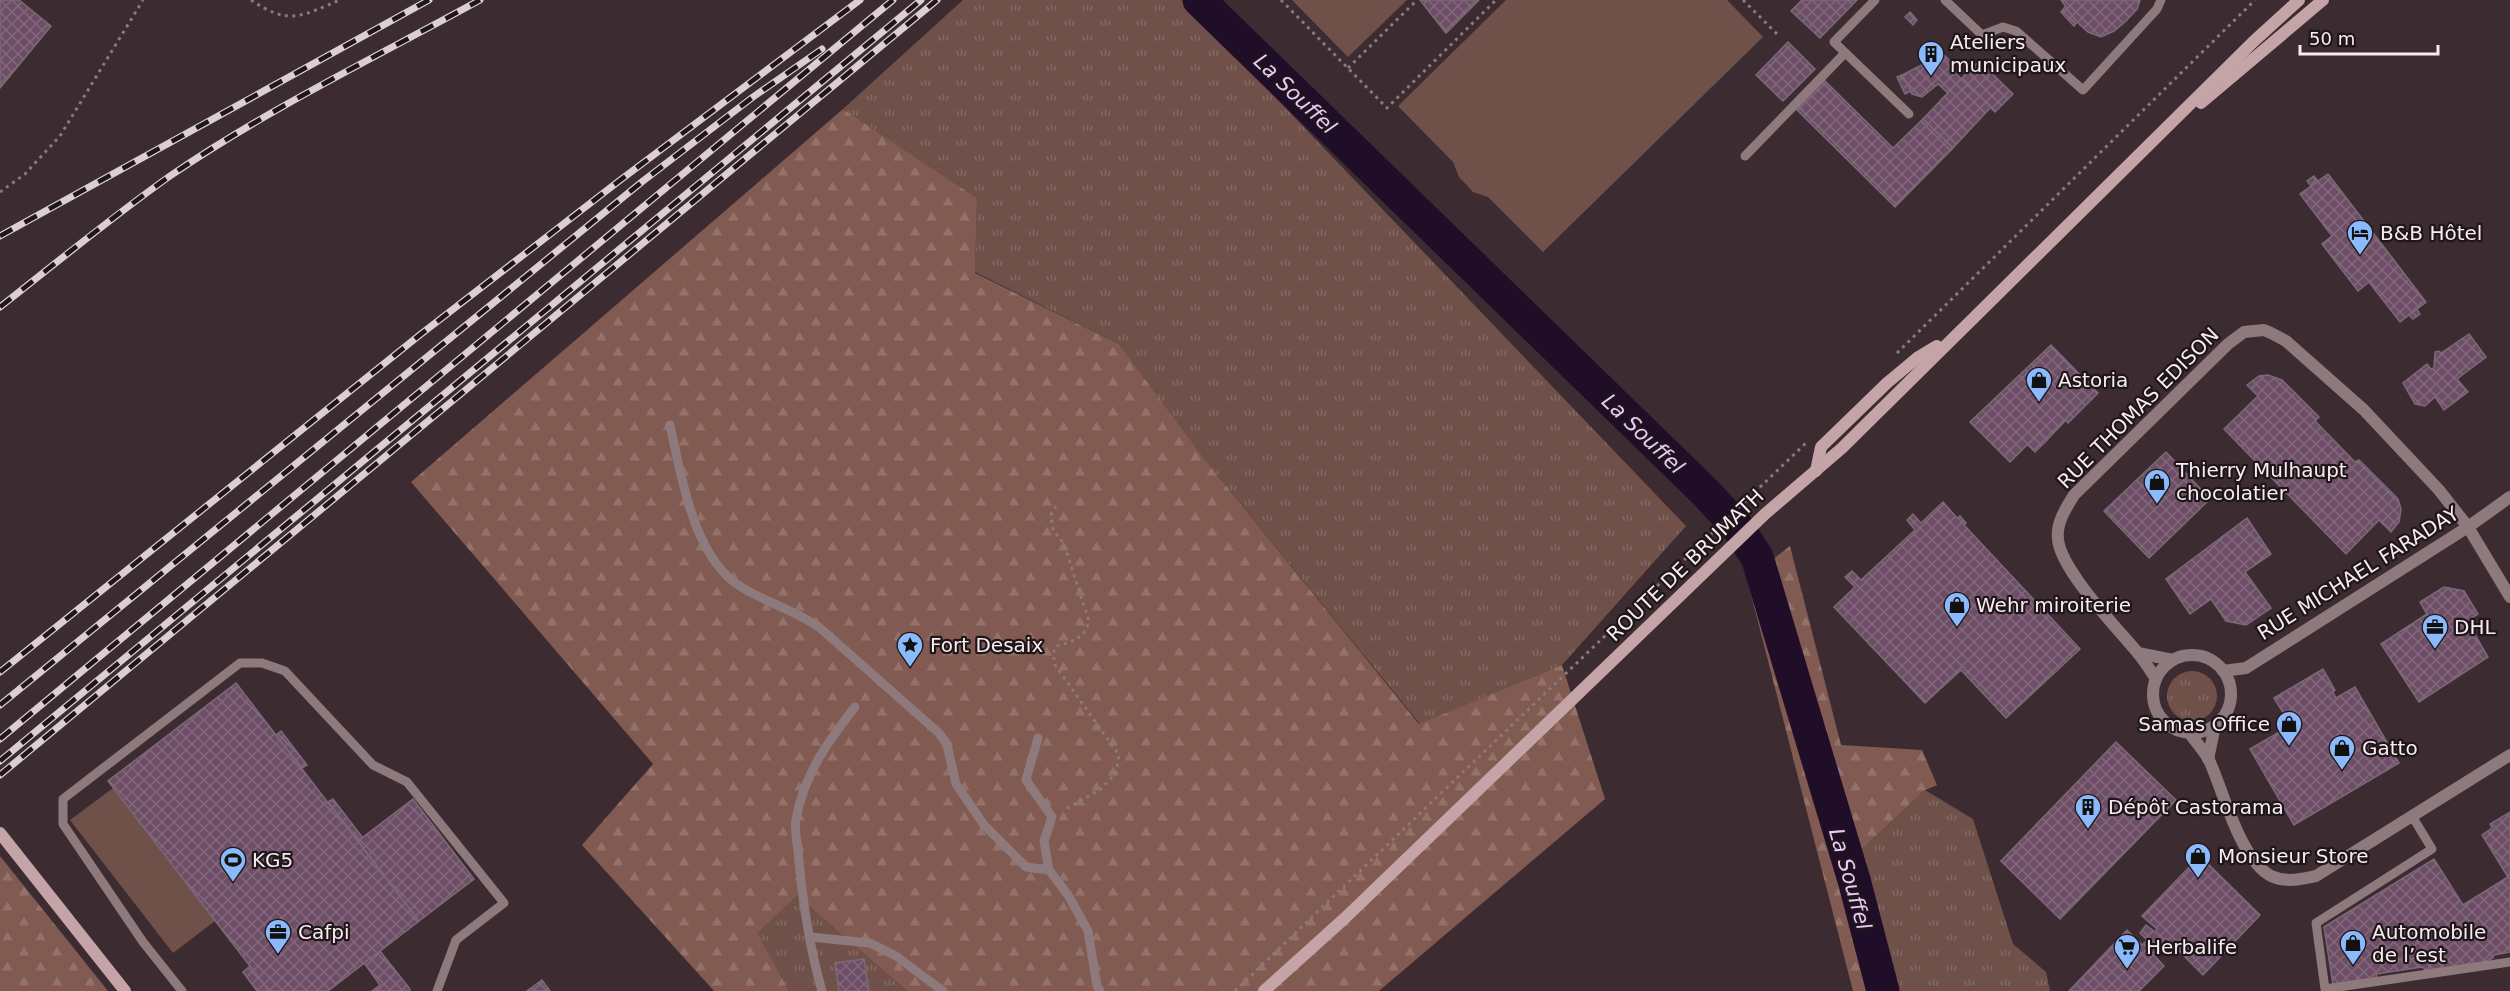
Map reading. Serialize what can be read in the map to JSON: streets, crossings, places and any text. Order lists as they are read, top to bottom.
{
  "streets": {
    "main road": ["ROUTE DE BRUMATH"],
    "street": ["RUE THOMAS EDISON", "RUE MICHAEL FARADAY"]
  },
  "crossings": [
    ["RUE THOMAS EDISON", "RUE MICHAEL FARADAY"]
  ],
  "water": ["La Souffel"],
  "places": {
    "building": ["Ateliers municipaux", "Dépôt Castorama"],
    "hotel": ["B&B Hôtel"],
    "shop": [
      "Astoria",
      "Thierry Mulhaupt chocolatier",
      "Wehr miroiterie",
      "Samas Office",
      "Gatto",
      "Monsieur Store",
      "Automobile de l’est"
    ],
    "office": ["DHL", "Cafpi"],
    "place": ["Fort Desaix"],
    "sports": ["KG5"],
    "supermarket": ["Herbalife"]
  },
  "scale_bar": "50 m"
}
